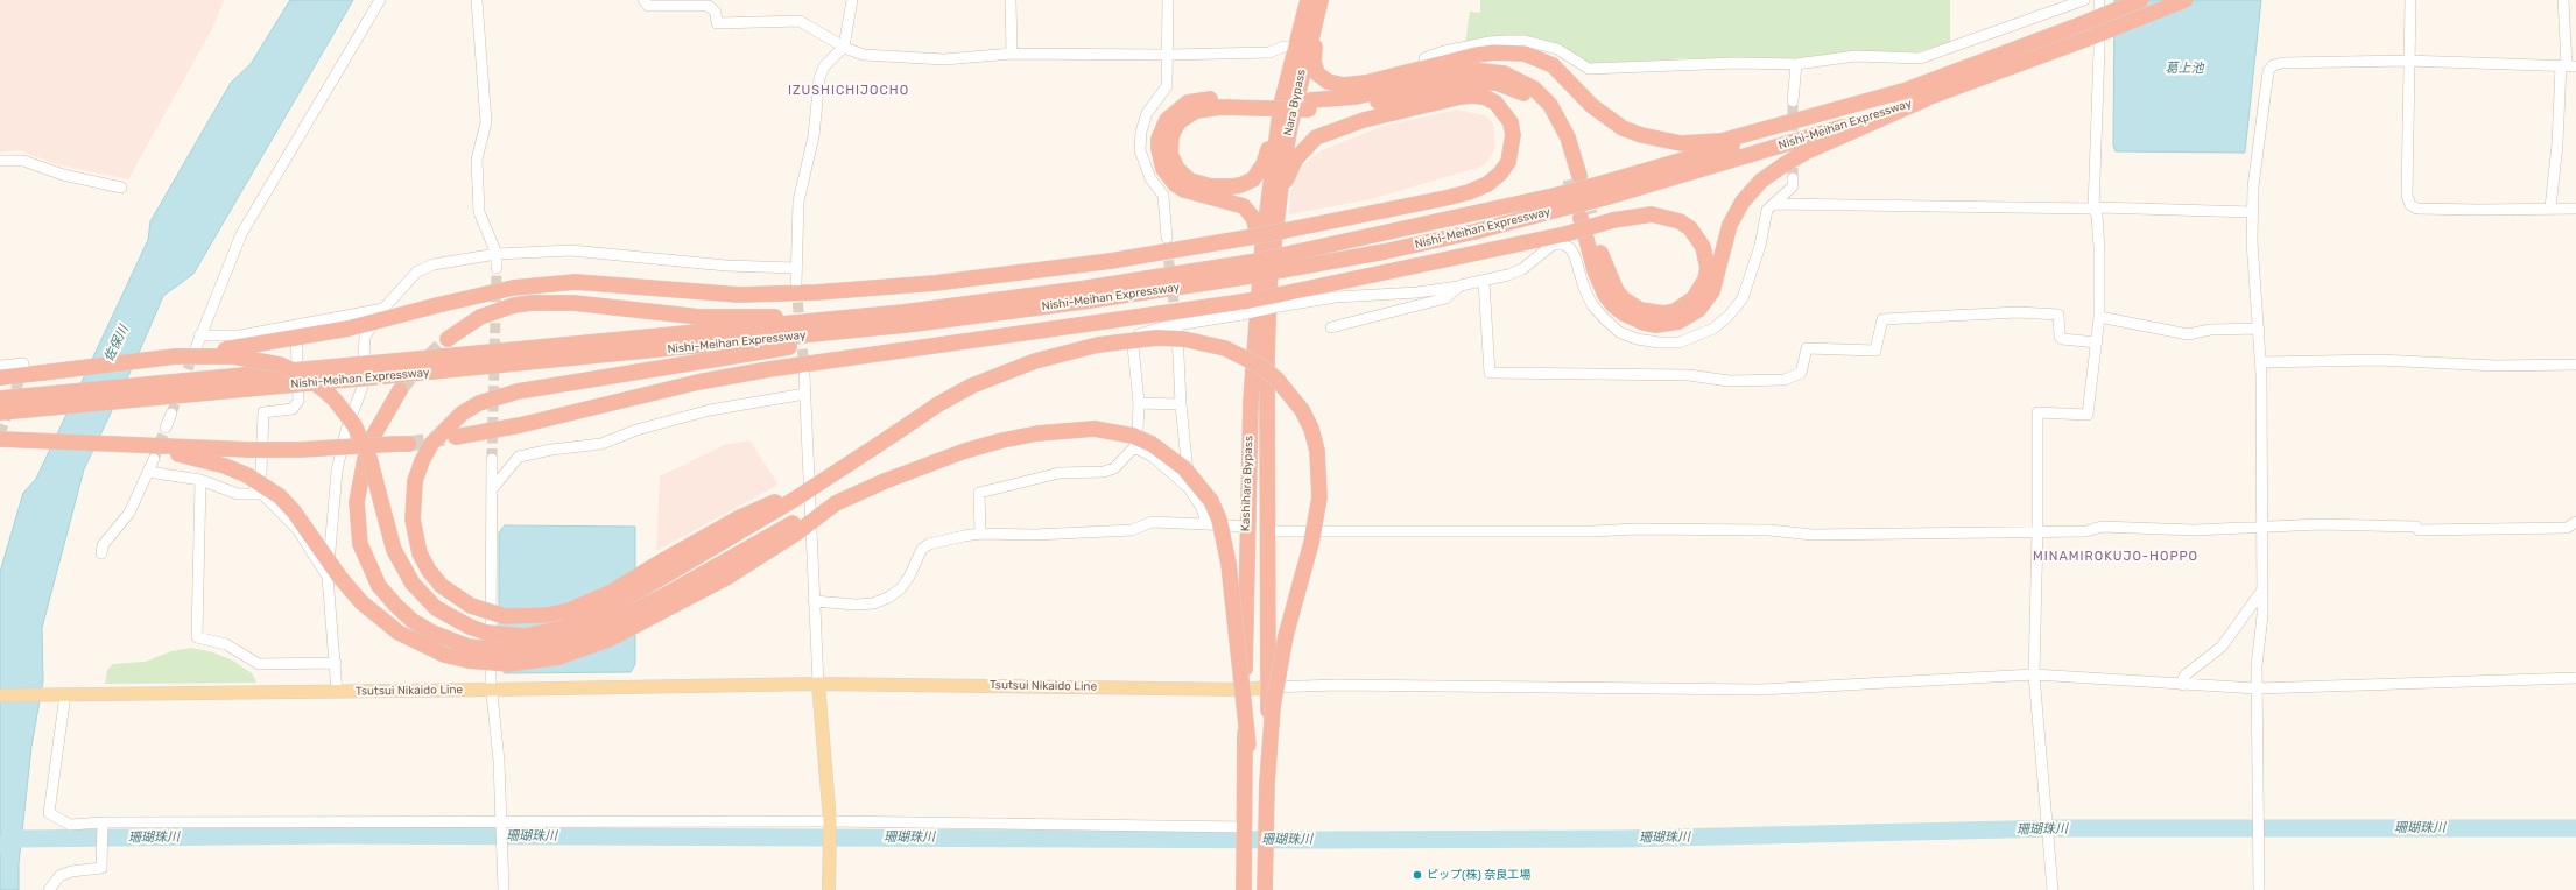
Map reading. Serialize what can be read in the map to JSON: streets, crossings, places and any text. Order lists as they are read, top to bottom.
{
  "streets": {
    "highway": ["Nara Bypass", "Nishi-Meihan Expressway", "Kashihara Bypass"],
    "main road": ["Tsutsui Nikaido Line"]
  },
  "crossings": [
    ["Nara Bypass", "Kashihara Bypass"],
    ["Kashihara Bypass", "Tsutsui Nikaido Line"]
  ],
  "districts": ["IZUSHICHIJOCHO", "MINAMIROKUJO-HOPPO"],
  "water": ["葛上池", "佐保川", "珊瑚珠川"],
  "places": ["ピップ(株) 奈良工場"]
}
